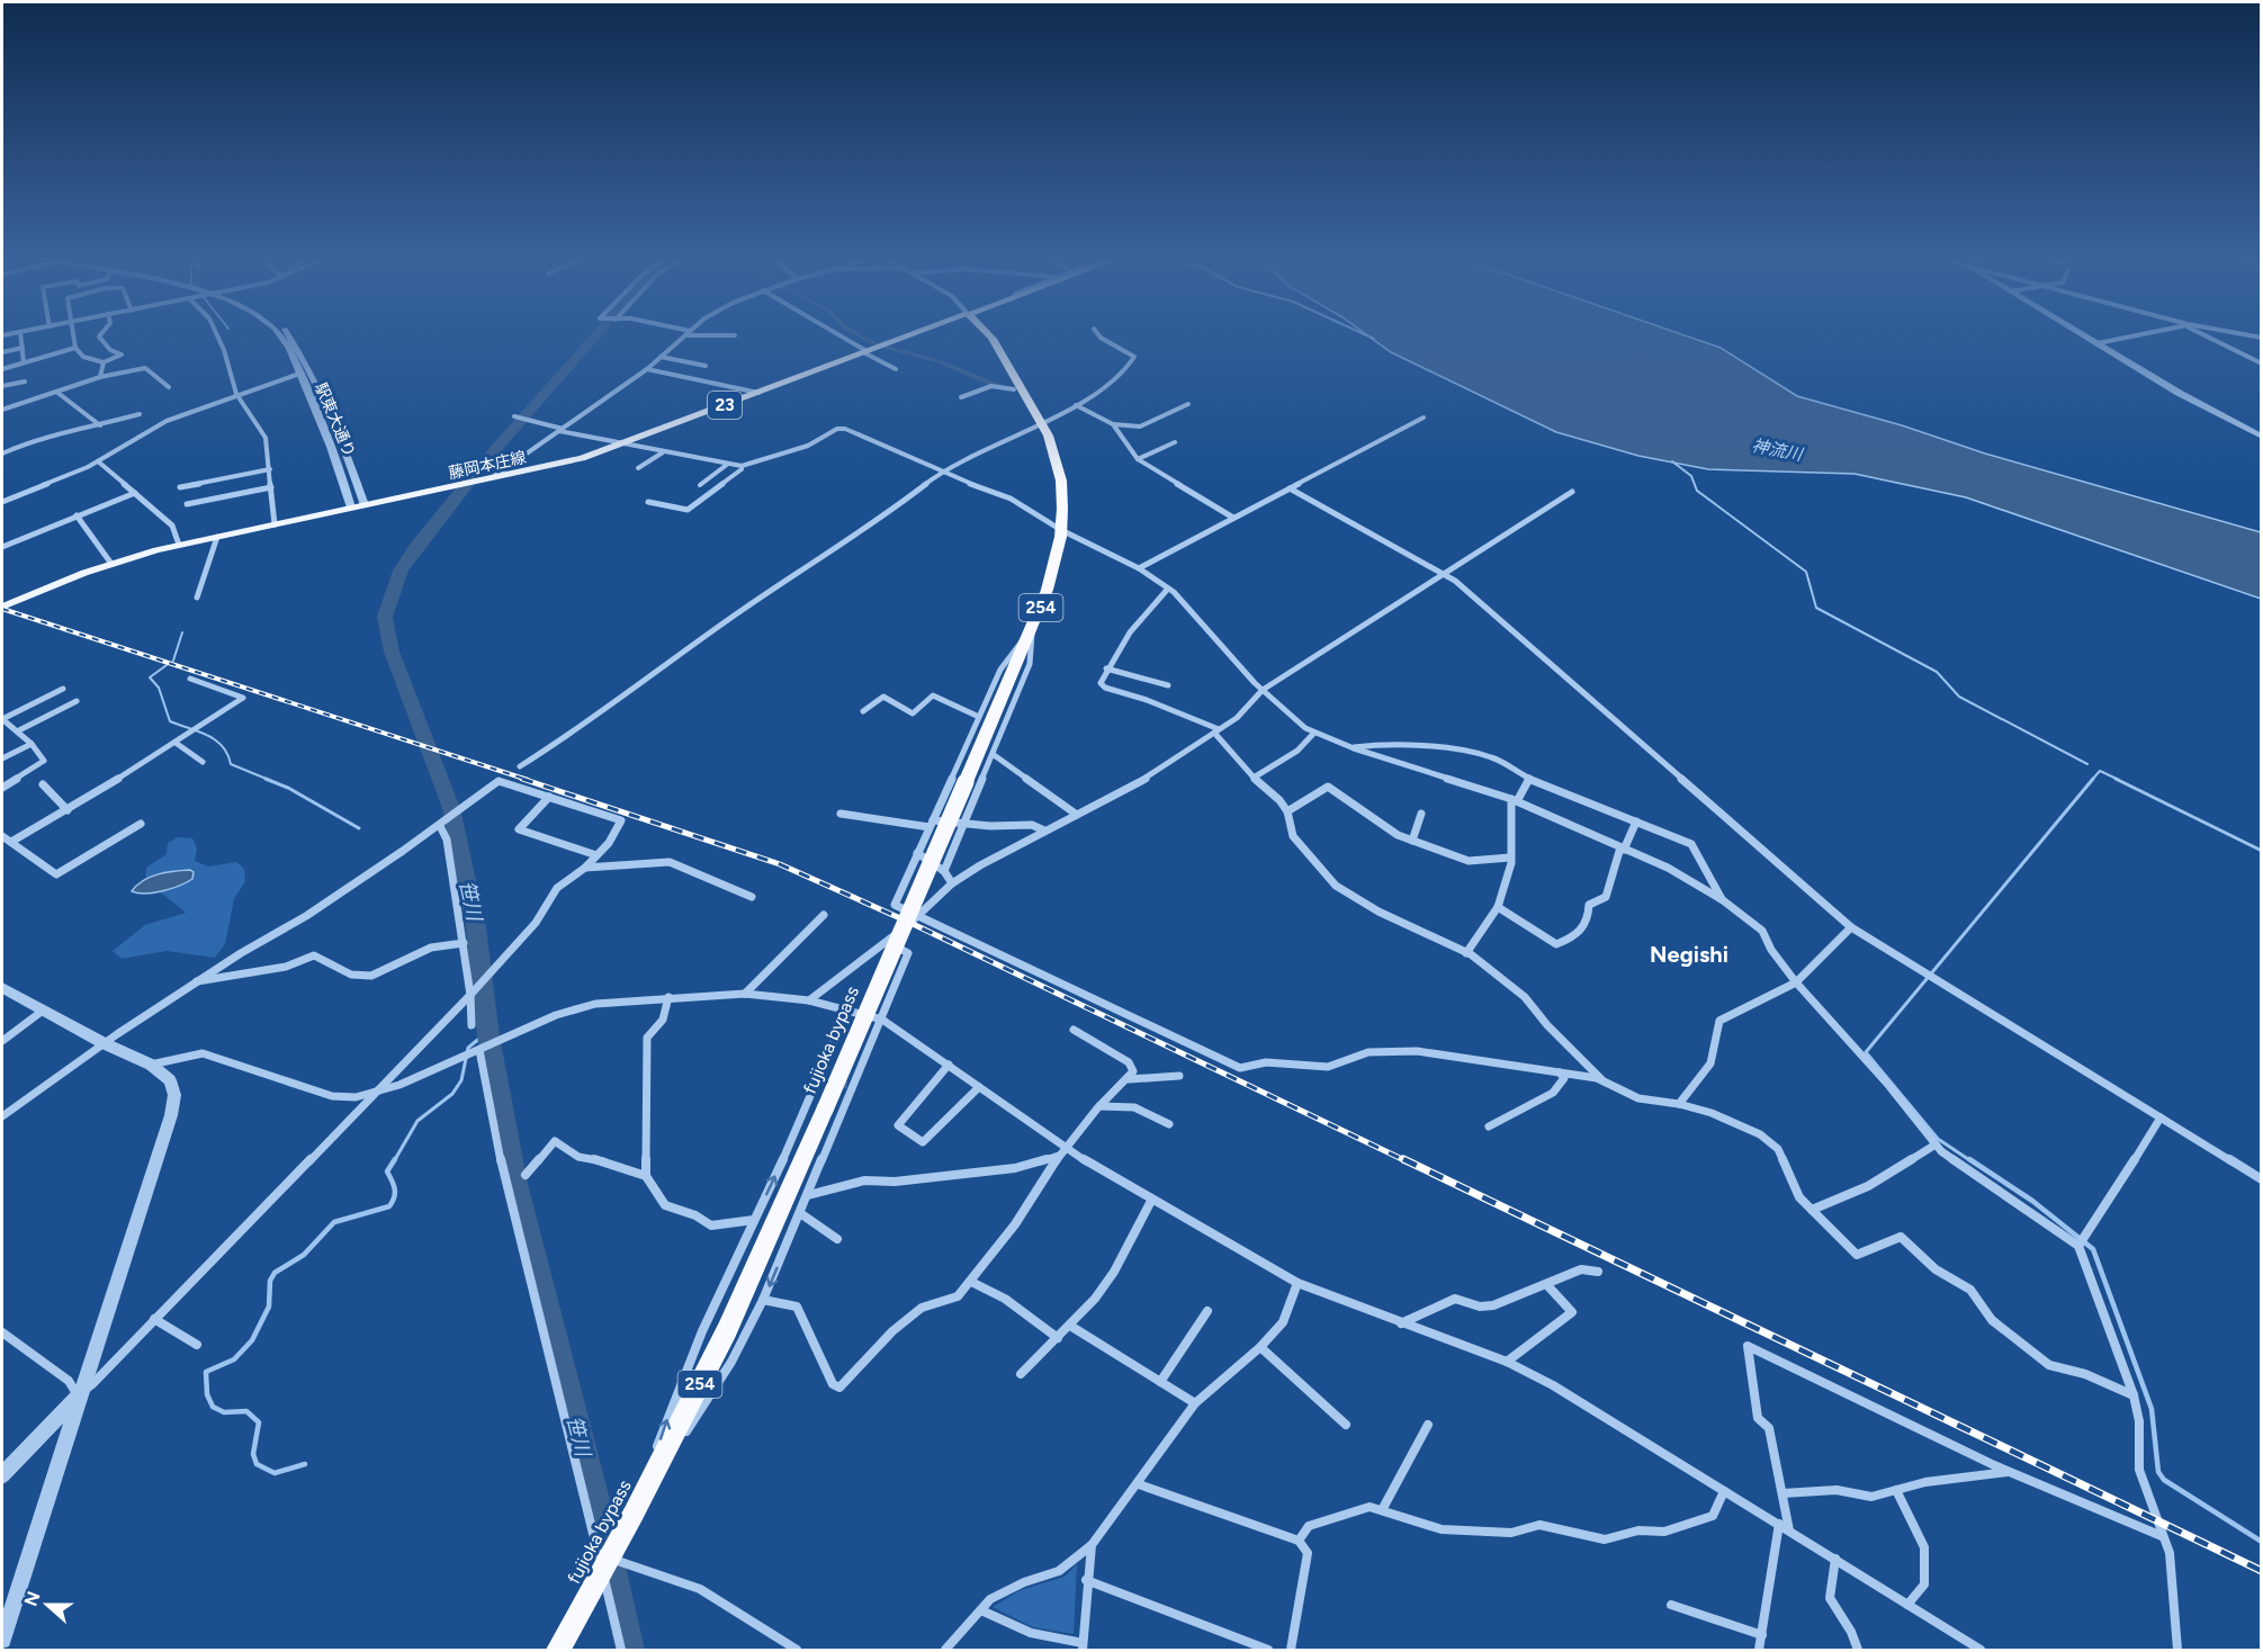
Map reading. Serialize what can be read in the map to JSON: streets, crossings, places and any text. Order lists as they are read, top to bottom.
{
  "streets": {
    "highway": ["254", "fujioka bypass"],
    "main road": ["23", "藤岡本庄線"],
    "street": ["駅東大通り"]
  },
  "crossings": [
    ["駅東大通り", "藤岡本庄線"],
    ["254", "fujioka bypass"]
  ],
  "districts": ["Negishi"],
  "water": ["神流川", "笹川"],
  "north": "left"
}
